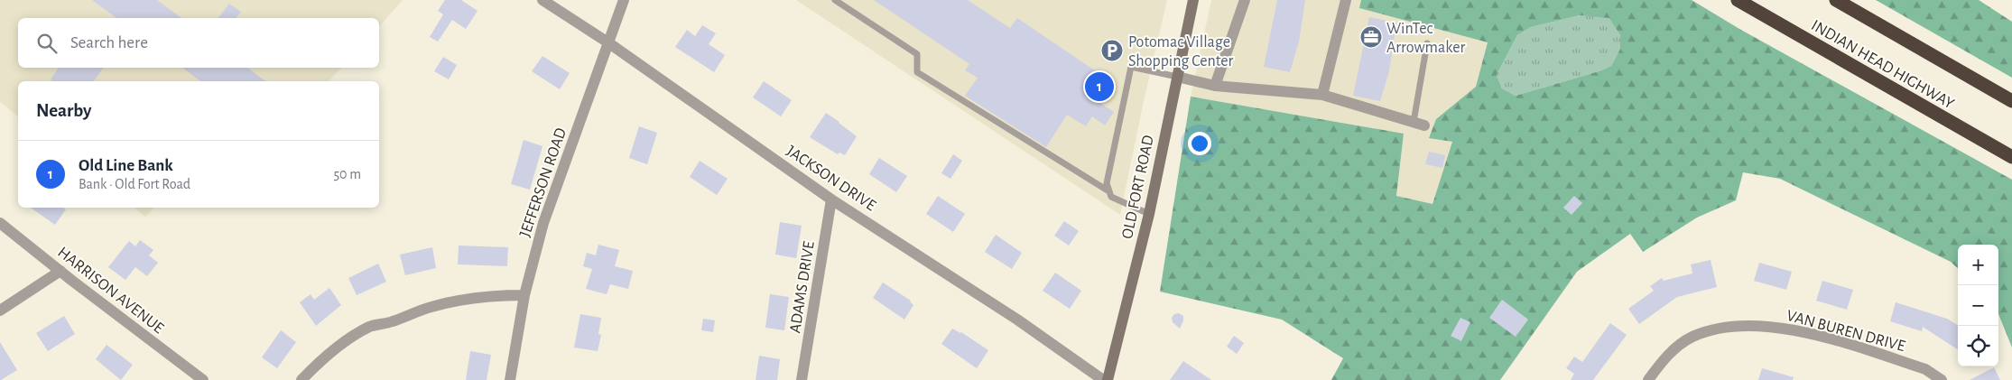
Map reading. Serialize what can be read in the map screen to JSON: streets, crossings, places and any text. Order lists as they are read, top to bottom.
{
  "streets": {
    "highway": ["INDIAN HEAD HIGHWAY"],
    "main road": ["OLD FORT ROAD"],
    "street": [
      "JACKSON DRIVE",
      "JEFFERSON ROAD",
      "ADAMS DRIVE",
      "HARRISON AVENUE",
      "VAN BUREN DRIVE"
    ]
  },
  "crossings": [
    ["JACKSON DRIVE", "JEFFERSON ROAD"],
    ["JACKSON DRIVE", "ADAMS DRIVE"]
  ],
  "places": {
    "office": ["WinTec Arrowmaker"],
    "parking": ["Potomac Village Shopping Center"]
  },
  "page": {
    "search": "Search here",
    "pins": "1",
    "heading": "Nearby",
    "list": [
      {
        "mark": "1",
        "name": "Old Line Bank",
        "note": "Bank · Old Fort Road",
        "value": "50 m"
      }
    ],
    "map_buttons": ["+", "−"]
  }
}
